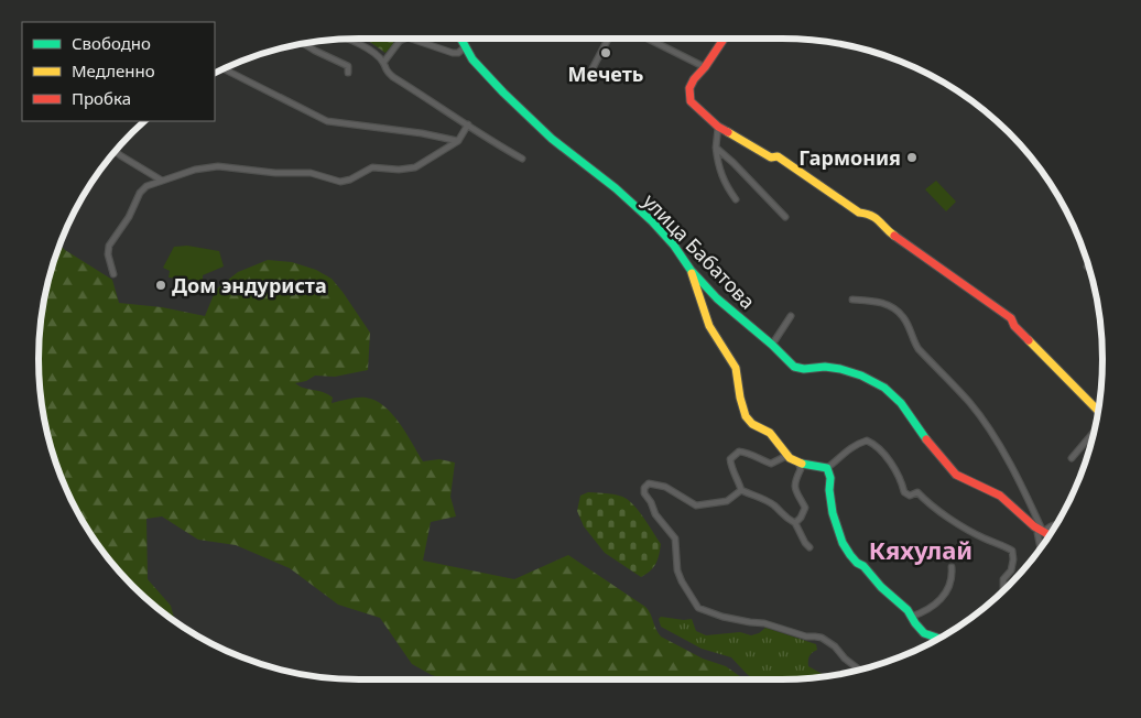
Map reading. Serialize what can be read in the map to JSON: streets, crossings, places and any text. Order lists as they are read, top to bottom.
{
  "streets": {
    "street": ["улица Бабатова"]
  },
  "districts": ["Кяхулай"],
  "places": ["Мечеть", "Гармония", "Дом эндуриста"],
  "legend": ["Свободно", "Медленно", "Пробка"]
}
